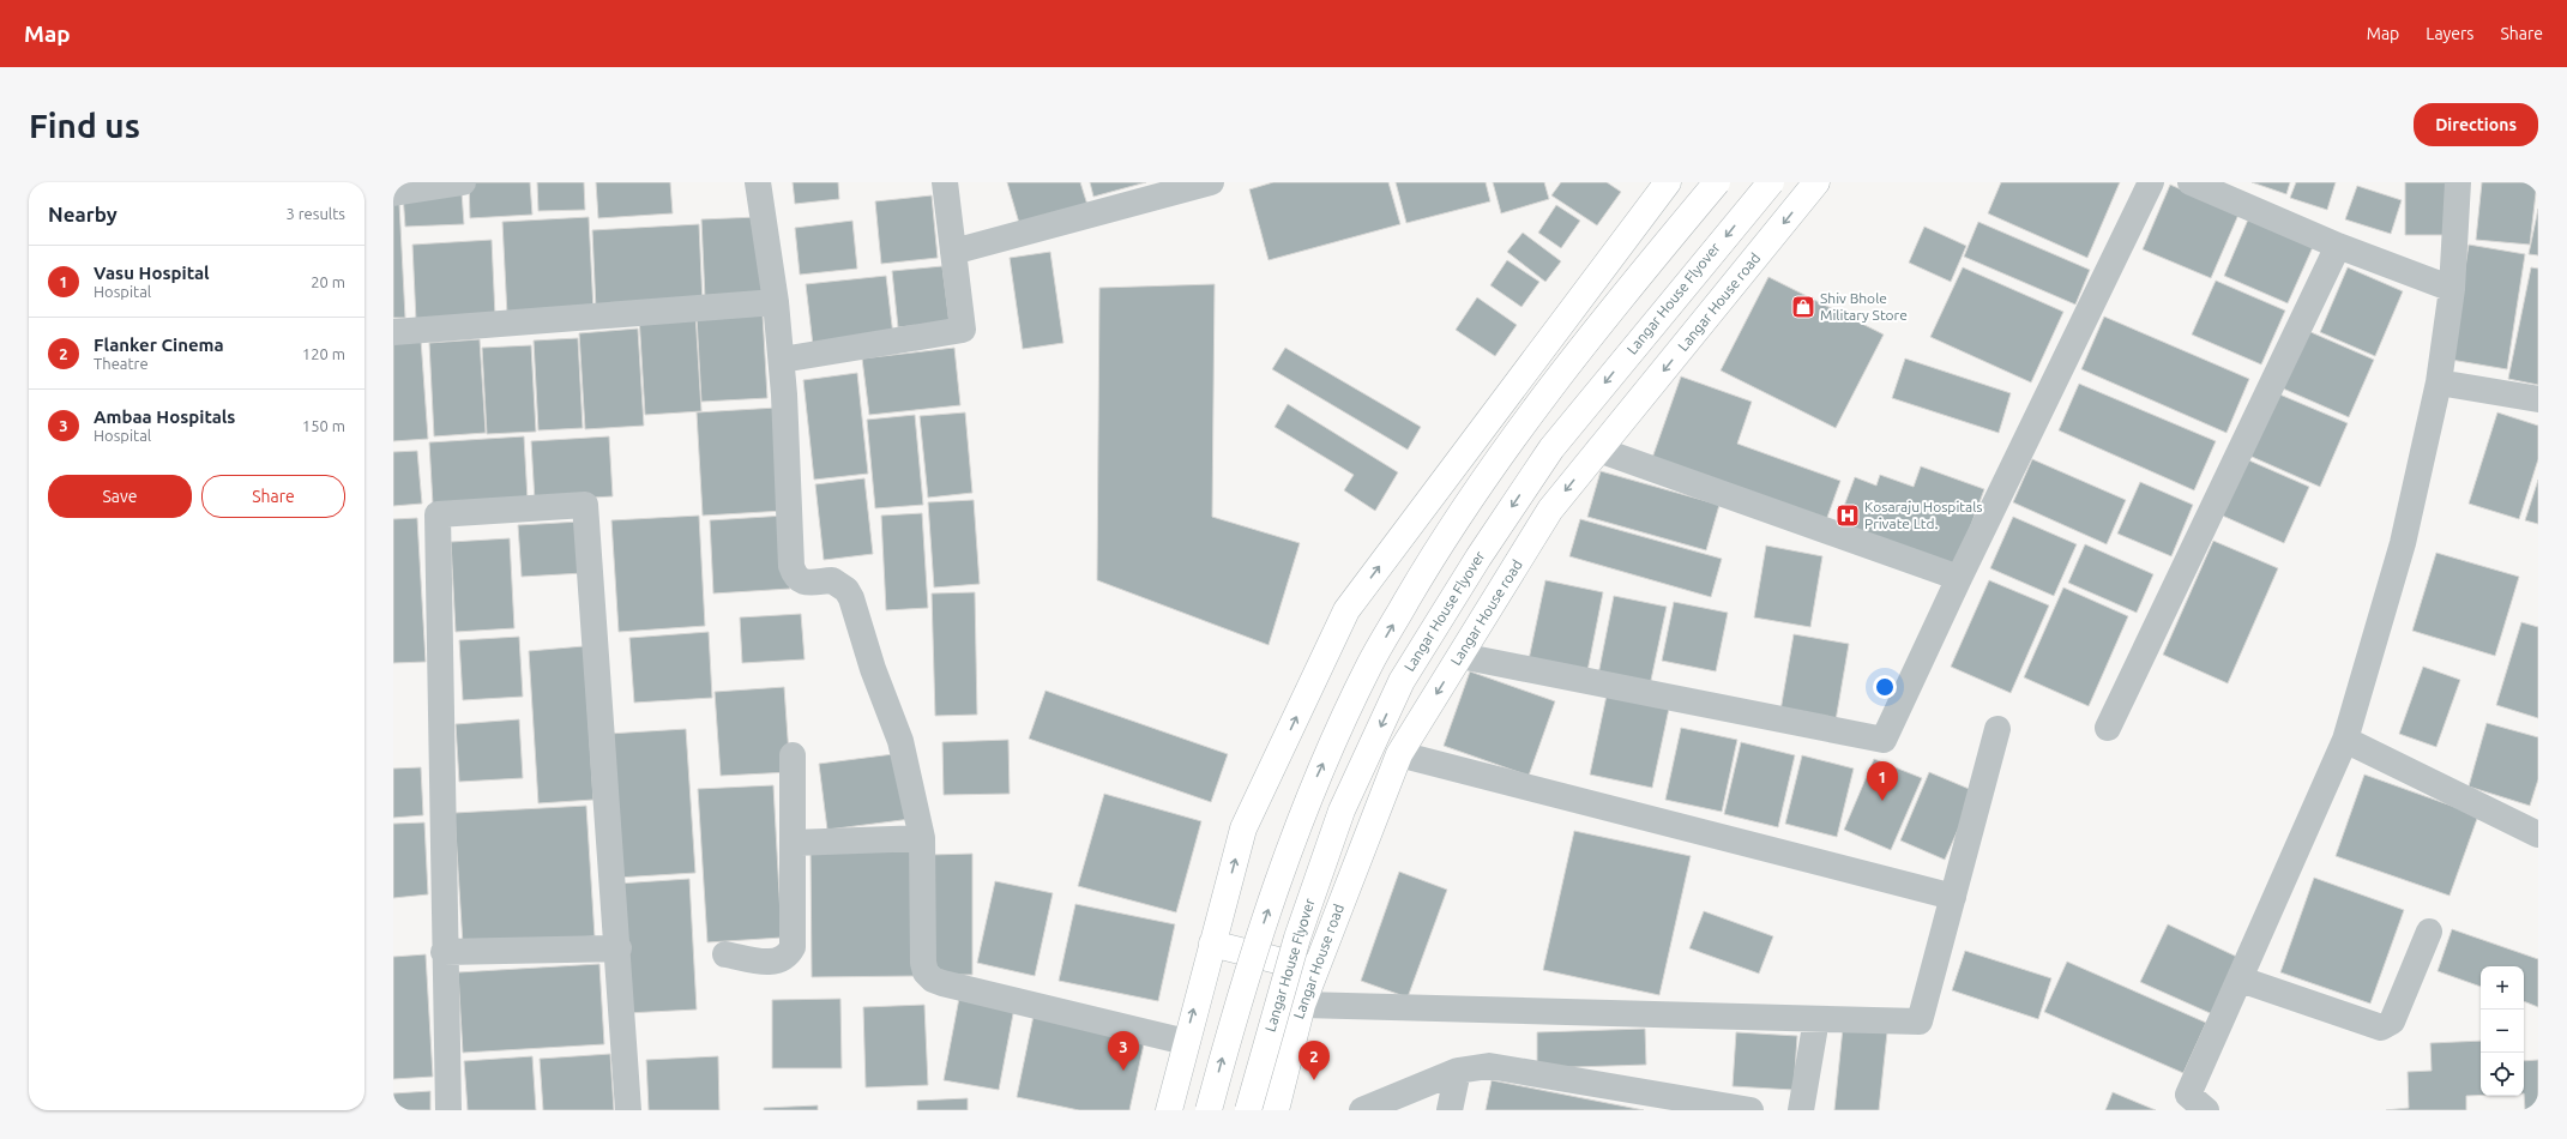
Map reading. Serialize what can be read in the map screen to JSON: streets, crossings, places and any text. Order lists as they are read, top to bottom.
{
  "streets": {
    "main road": ["Langar House Flyover", "Langar House road"]
  },
  "places": {
    "shop": ["Shiv Bhole Military Store"],
    "hospital": ["Kosaraju Hospitals Private Ltd."]
  },
  "page": {
    "header": "Map",
    "nav": ["Map", "Layers", "Share"],
    "buttons": [
      "Directions",
      ["Save", "Share"]
    ],
    "title": "Find us",
    "heading": ["Nearby", "3 results"],
    "list": [
      {
        "mark": "1",
        "name": "Vasu Hospital",
        "note": "Hospital",
        "value": "20 m"
      },
      {
        "mark": "2",
        "name": "Flanker Cinema",
        "note": "Theatre",
        "value": "120 m"
      },
      {
        "mark": "3",
        "name": "Ambaa Hospitals",
        "note": "Hospital",
        "value": "150 m"
      }
    ],
    "pins": ["1", "3", "2"],
    "map_buttons": ["+", "−"]
  }
}
